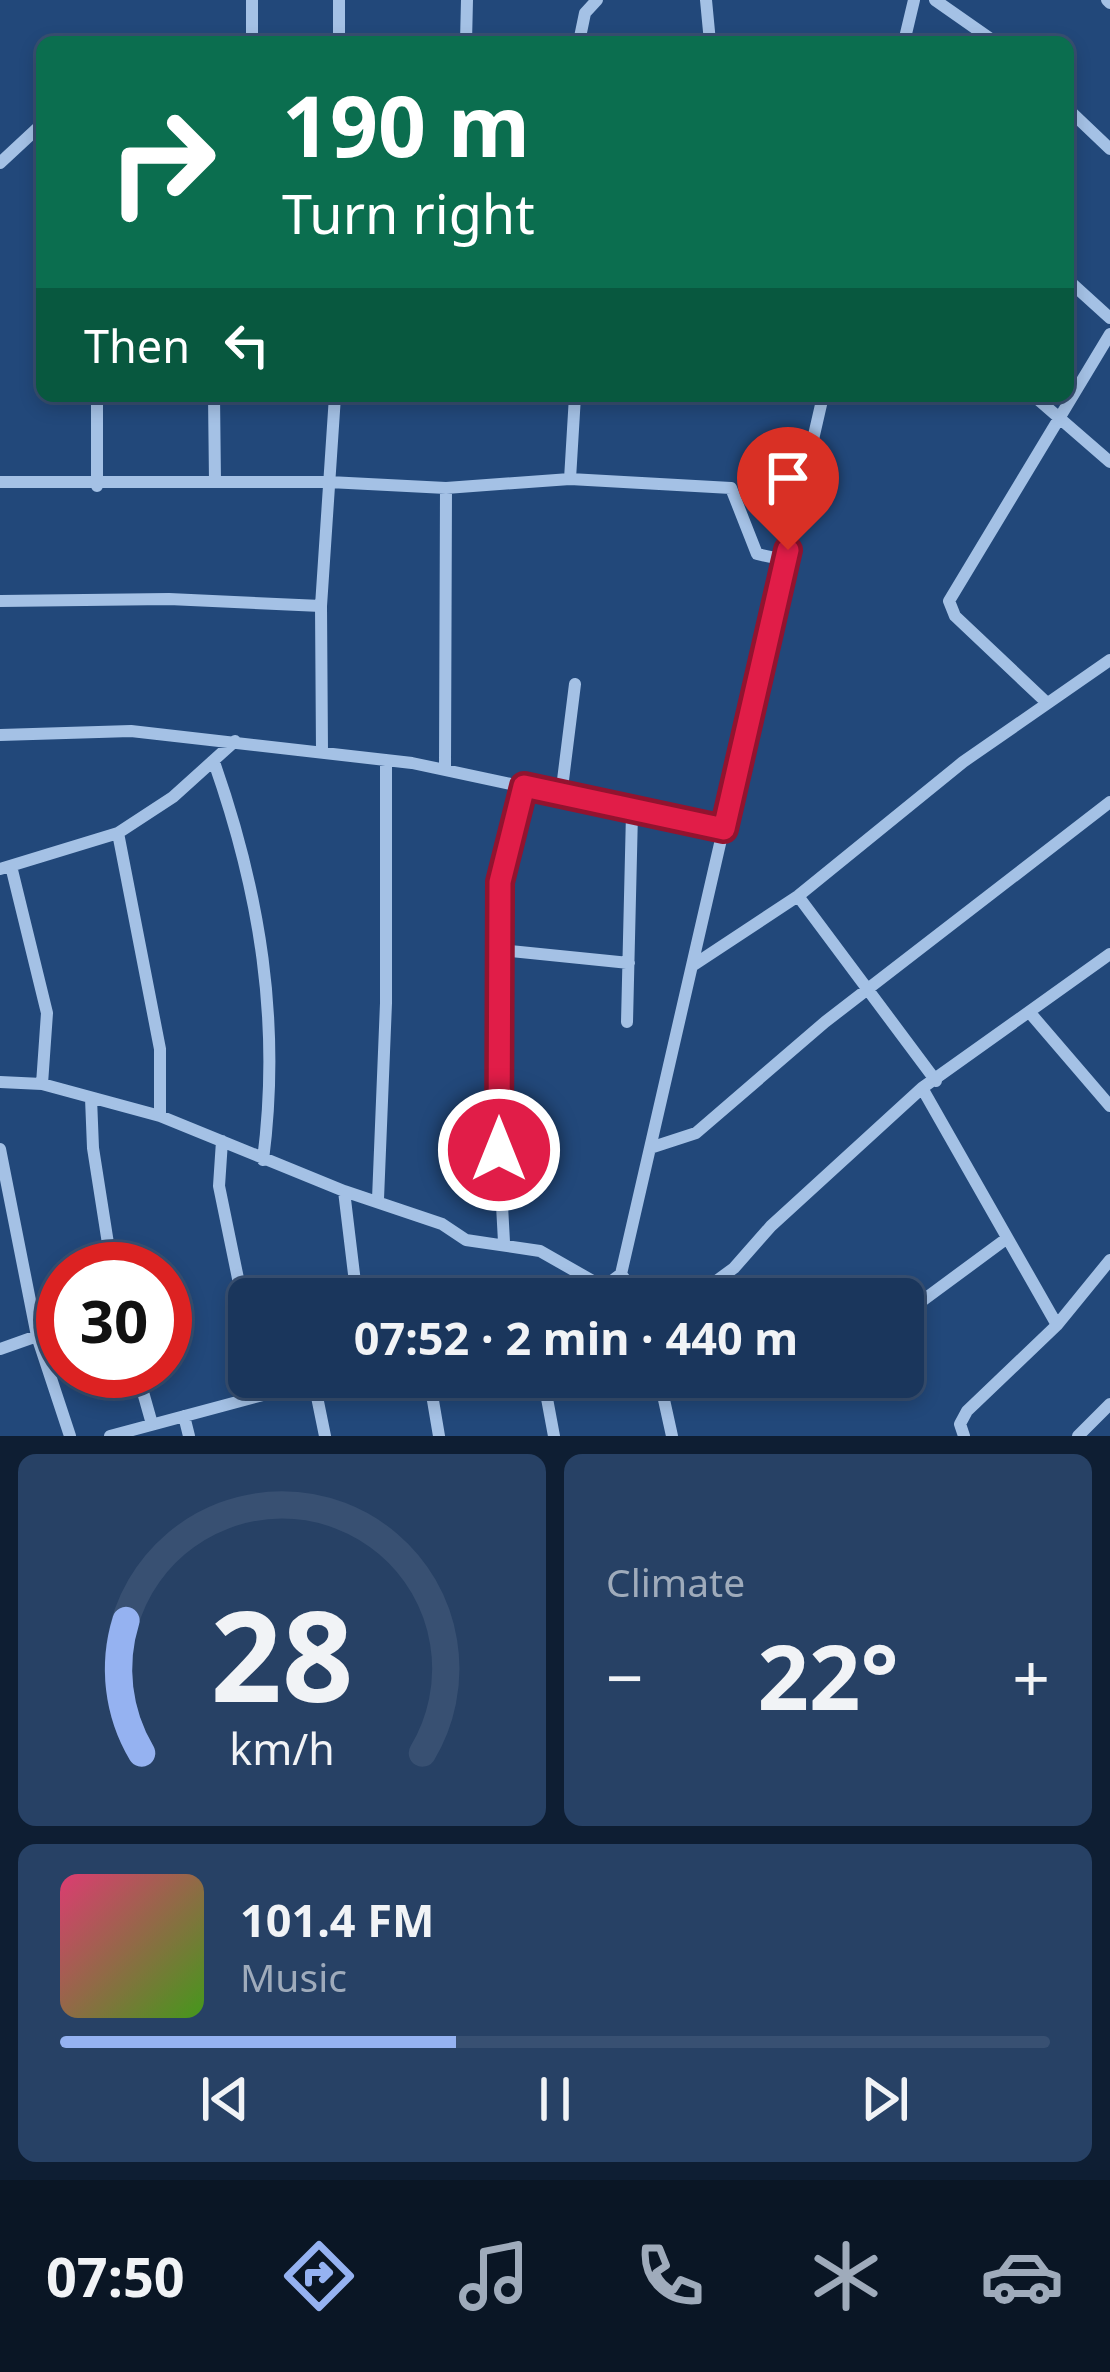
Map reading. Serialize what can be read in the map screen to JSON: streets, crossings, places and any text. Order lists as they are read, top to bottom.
{
  "page": {
    "turn": ["190 m", "Turn right"],
    "then": "Then",
    "limit": "30",
    "trip": "07:52 · 2 min · 440 m",
    "tile": "Climate",
    "heat": ["−", "22°", "+"],
    "song": ["101.4 FM", "Music"],
    "tabs": "07:50",
    "gauge": ["28", "km/h"]
  }
}
